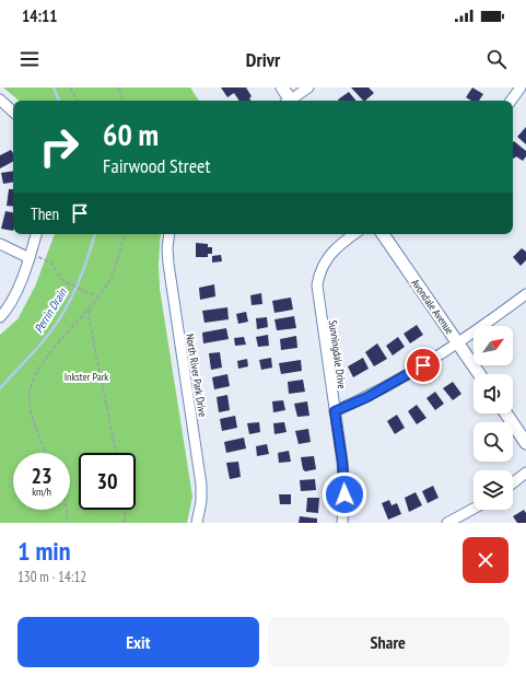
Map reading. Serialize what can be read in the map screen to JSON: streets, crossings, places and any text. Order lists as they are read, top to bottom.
{
  "streets": {
    "street": ["Avondale Avenue", "Sunningdale Drive", "North River Park Drive"]
  },
  "water": ["Perrin Drain"],
  "parks": ["Inkster Park"],
  "north": "top right",
  "page": {
    "status": "14:11",
    "header": "Drivr",
    "turn": ["60 m", "Fairwood Street"],
    "then": "Then",
    "speed": "23 km/h",
    "limit": "30",
    "heading": ["1 min", "130 m · 14:12"],
    "buttons": ["Exit", "Share"]
  }
}
